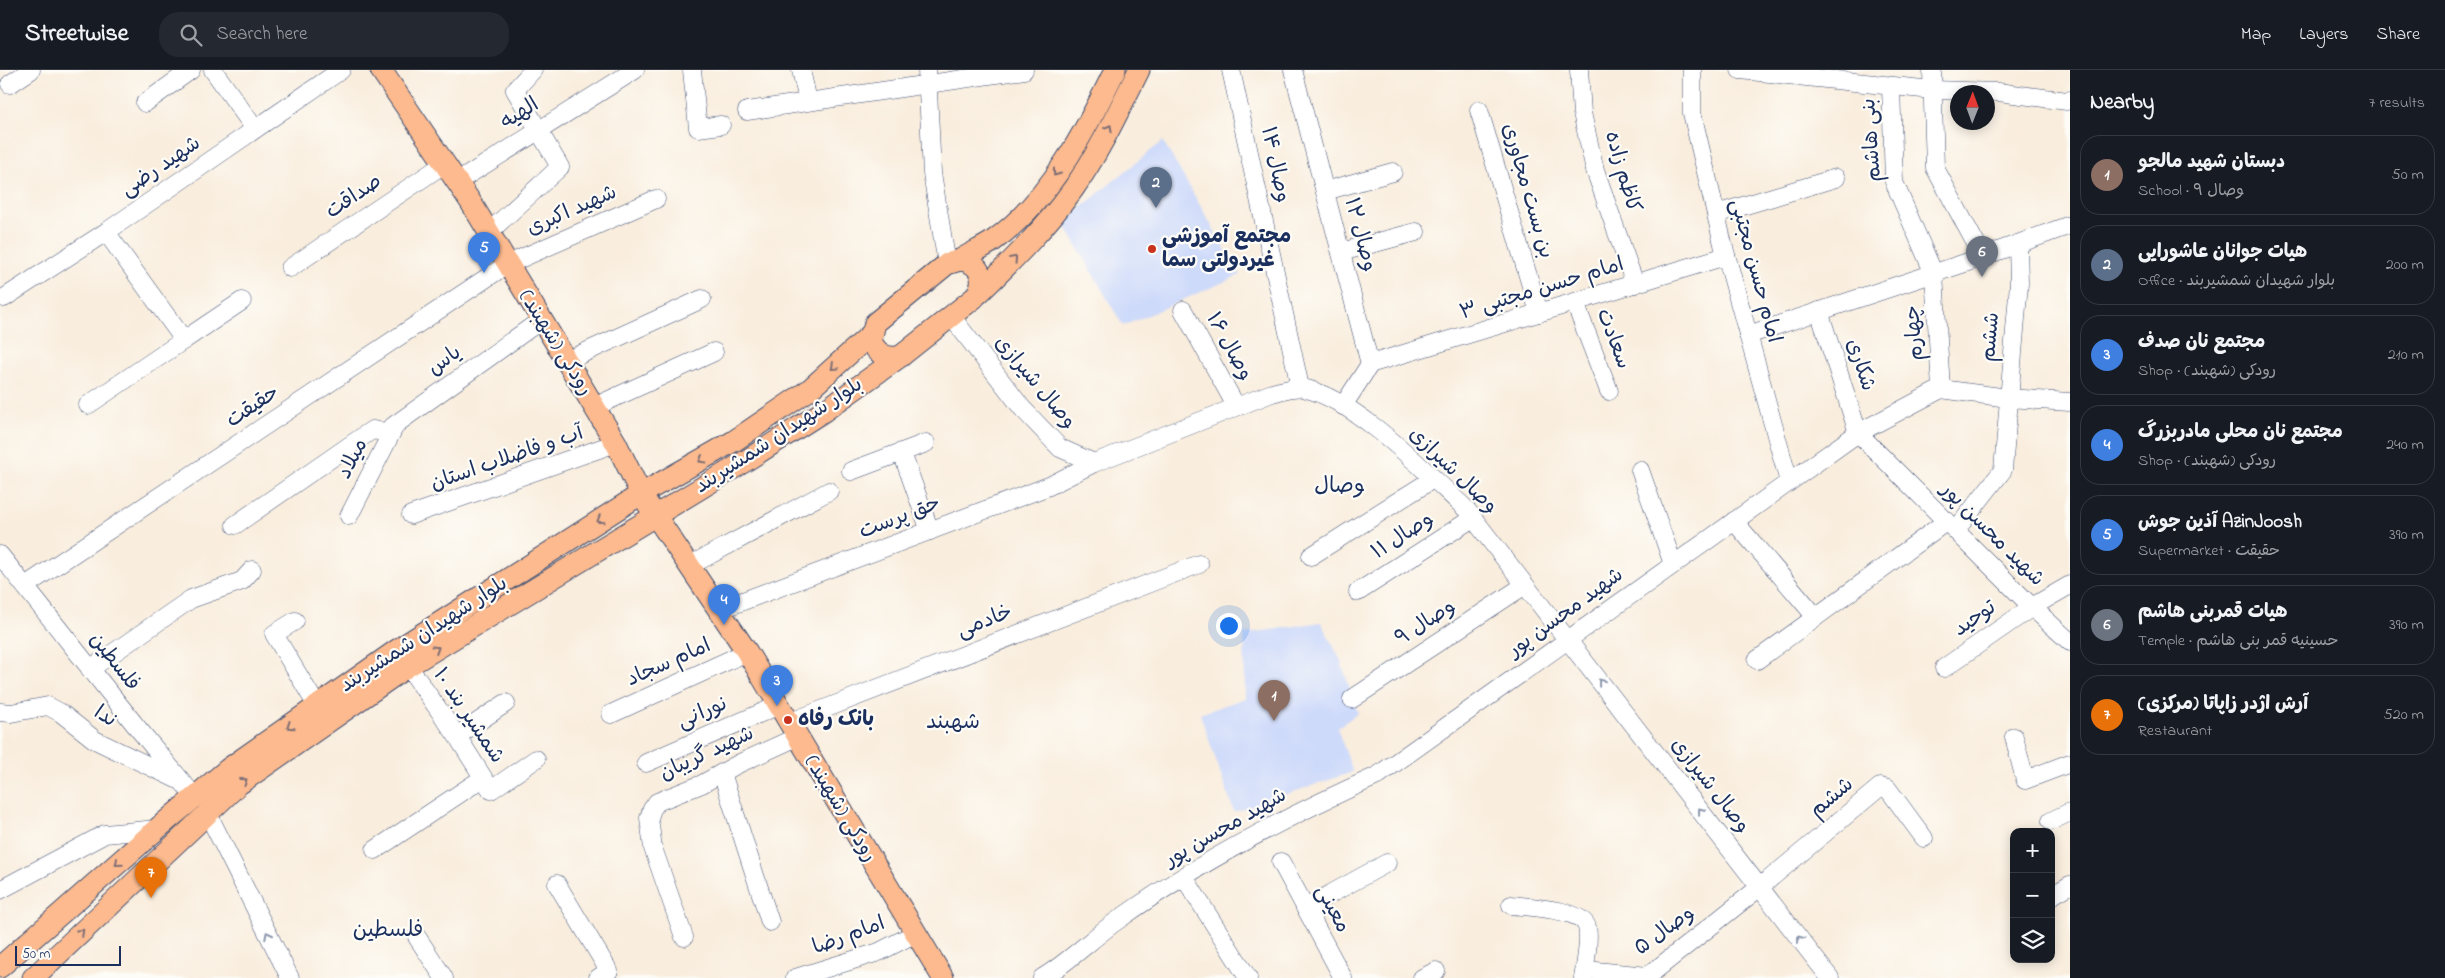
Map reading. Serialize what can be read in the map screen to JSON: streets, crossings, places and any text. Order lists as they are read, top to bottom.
{
  "streets": {
    "main road": ["رودکی (شهبند)", "بلوار شهیدان شمشیربند"],
    "street": [
      "الهیه",
      "بنی هاشم",
      "وصال ۱۴",
      "شهید رضی",
      "کاظم زاده",
      "بن بست مجاوری",
      "صداقت",
      "شهید اکبری",
      "وصال ۱۲",
      "امام حسن مجتبی",
      "امام حسن مجتبی ۳",
      "چهارم",
      "ششم",
      "سعادت",
      "وصال ۱۶",
      "یاس",
      "شکاری",
      "وصال شیرازی",
      "حقیقت",
      "میلاد",
      "آب و فاضلاب استان",
      "حق پرست",
      "شهید محسن پور",
      "وصال ۱۱",
      "توحید",
      "خادمی",
      "وصال ۹",
      "فلسطین",
      "امام سجاد",
      "نورانی",
      "شمشیر بند ۱۰",
      "ندا",
      "شهید گریبان",
      "معینی",
      "وصال ۵",
      "امام رضا"
    ]
  },
  "crossings": [
    ["الهیه", "رودکی (شهبند)"],
    ["بنی هاشم", "چهارم"],
    ["وصال ۱۴", "وصال شیرازی"],
    ["کاظم زاده", "امام حسن مجتبی ۳"],
    ["بن بست مجاوری", "امام حسن مجتبی ۳"],
    ["صداقت", "رودکی (شهبند)"],
    ["شهید اکبری", "رودکی (شهبند)"],
    ["شهید اکبری", "حقیقت"],
    ["وصال ۱۲", "امام حسن مجتبی ۳"],
    ["امام حسن مجتبی", "امام حسن مجتبی ۳"],
    ["امام حسن مجتبی", "شهید محسن پور"],
    ["امام حسن مجتبی ۳", "سعادت"],
    ["ششم", "وصال شیرازی"],
    ["ششم", "شهید محسن پور"],
    ["ششم", "وصال ۵"],
    ["رودکی (شهبند)", "یاس"],
    ["رودکی (شهبند)", "حقیقت"],
    ["رودکی (شهبند)", "بلوار شهیدان شمشیربند"],
    ["رودکی (شهبند)", "آب و فاضلاب استان"],
    ["رودکی (شهبند)", "حق پرست"],
    ["رودکی (شهبند)", "خادمی"],
    ["رودکی (شهبند)", "امام سجاد"],
    ["رودکی (شهبند)", "نورانی"],
    ["رودکی (شهبند)", "شهید گریبان"],
    ["رودکی (شهبند)", "امام رضا"],
    ["وصال ۱۶", "وصال شیرازی"],
    ["یاس", "میلاد"],
    ["شکاری", "شهید محسن پور"],
    ["وصال شیرازی", "بلوار شهیدان شمشیربند"],
    ["وصال شیرازی", "حق پرست"],
    ["وصال شیرازی", "شهید محسن پور"],
    ["وصال شیرازی", "وصال ۱۱"],
    ["وصال شیرازی", "وصال ۹"],
    ["وصال شیرازی", "وصال ۵"],
    ["حقیقت", "فلسطین"],
    ["بلوار شهیدان شمشیربند", "فلسطین"],
    ["بلوار شهیدان شمشیربند", "شمشیر بند ۱۰"],
    ["بلوار شهیدان شمشیربند", "ندا"],
    ["شهید محسن پور", "توحید"],
    ["خادمی", "نورانی"],
    ["خادمی", "شهید گریبان"],
    ["فلسطین", "ندا"],
    ["نورانی", "شهید گریبان"]
  ],
  "one_way": ["فلسطین"],
  "districts": ["وصال", "شهبند", "فلسطین"],
  "places": ["مجتمع آموزشی غیردولتی سما", "بانک رفاه"],
  "scale_bar": "50 m",
  "north": "top",
  "page": {
    "header": "Streetwise",
    "search": "Search here",
    "nav": ["Map", "Layers", "Share"],
    "heading": ["Nearby", "7 results"],
    "list": [
      {
        "mark": "1",
        "name": "دبستان شهید مالجو",
        "note": "School · وصال ۹",
        "value": "50 m"
      },
      {
        "mark": "2",
        "name": "هیات جوانان عاشورایی",
        "note": "Office · بلوار شهیدان شمشیربند",
        "value": "200 m"
      },
      {
        "mark": "3",
        "name": "مجتمع نان صدف",
        "note": "Shop · رودکی (شهبند)",
        "value": "210 m"
      },
      {
        "mark": "4",
        "name": "مجتمع نان محلی مادربزرگ",
        "note": "Shop · رودکی (شهبند)",
        "value": "240 m"
      },
      {
        "mark": "5",
        "name": "آذین جوش AzinJoosh",
        "note": "Supermarket · حقیقت",
        "value": "390 m"
      },
      {
        "mark": "6",
        "name": "هیات قمربنی هاشم",
        "note": "Temple · حسینیه قمر بنی هاشم",
        "value": "390 m"
      },
      {
        "mark": "7",
        "name": "آرش اژدر زاپاتا (مرکزی)",
        "note": "Restaurant",
        "value": "520 m"
      }
    ],
    "pins": [
      "2",
      "5",
      "6",
      "4",
      "3",
      "1",
      "7"
    ],
    "map_buttons": ["+", "−"],
    "scale": "50 m"
  }
}
